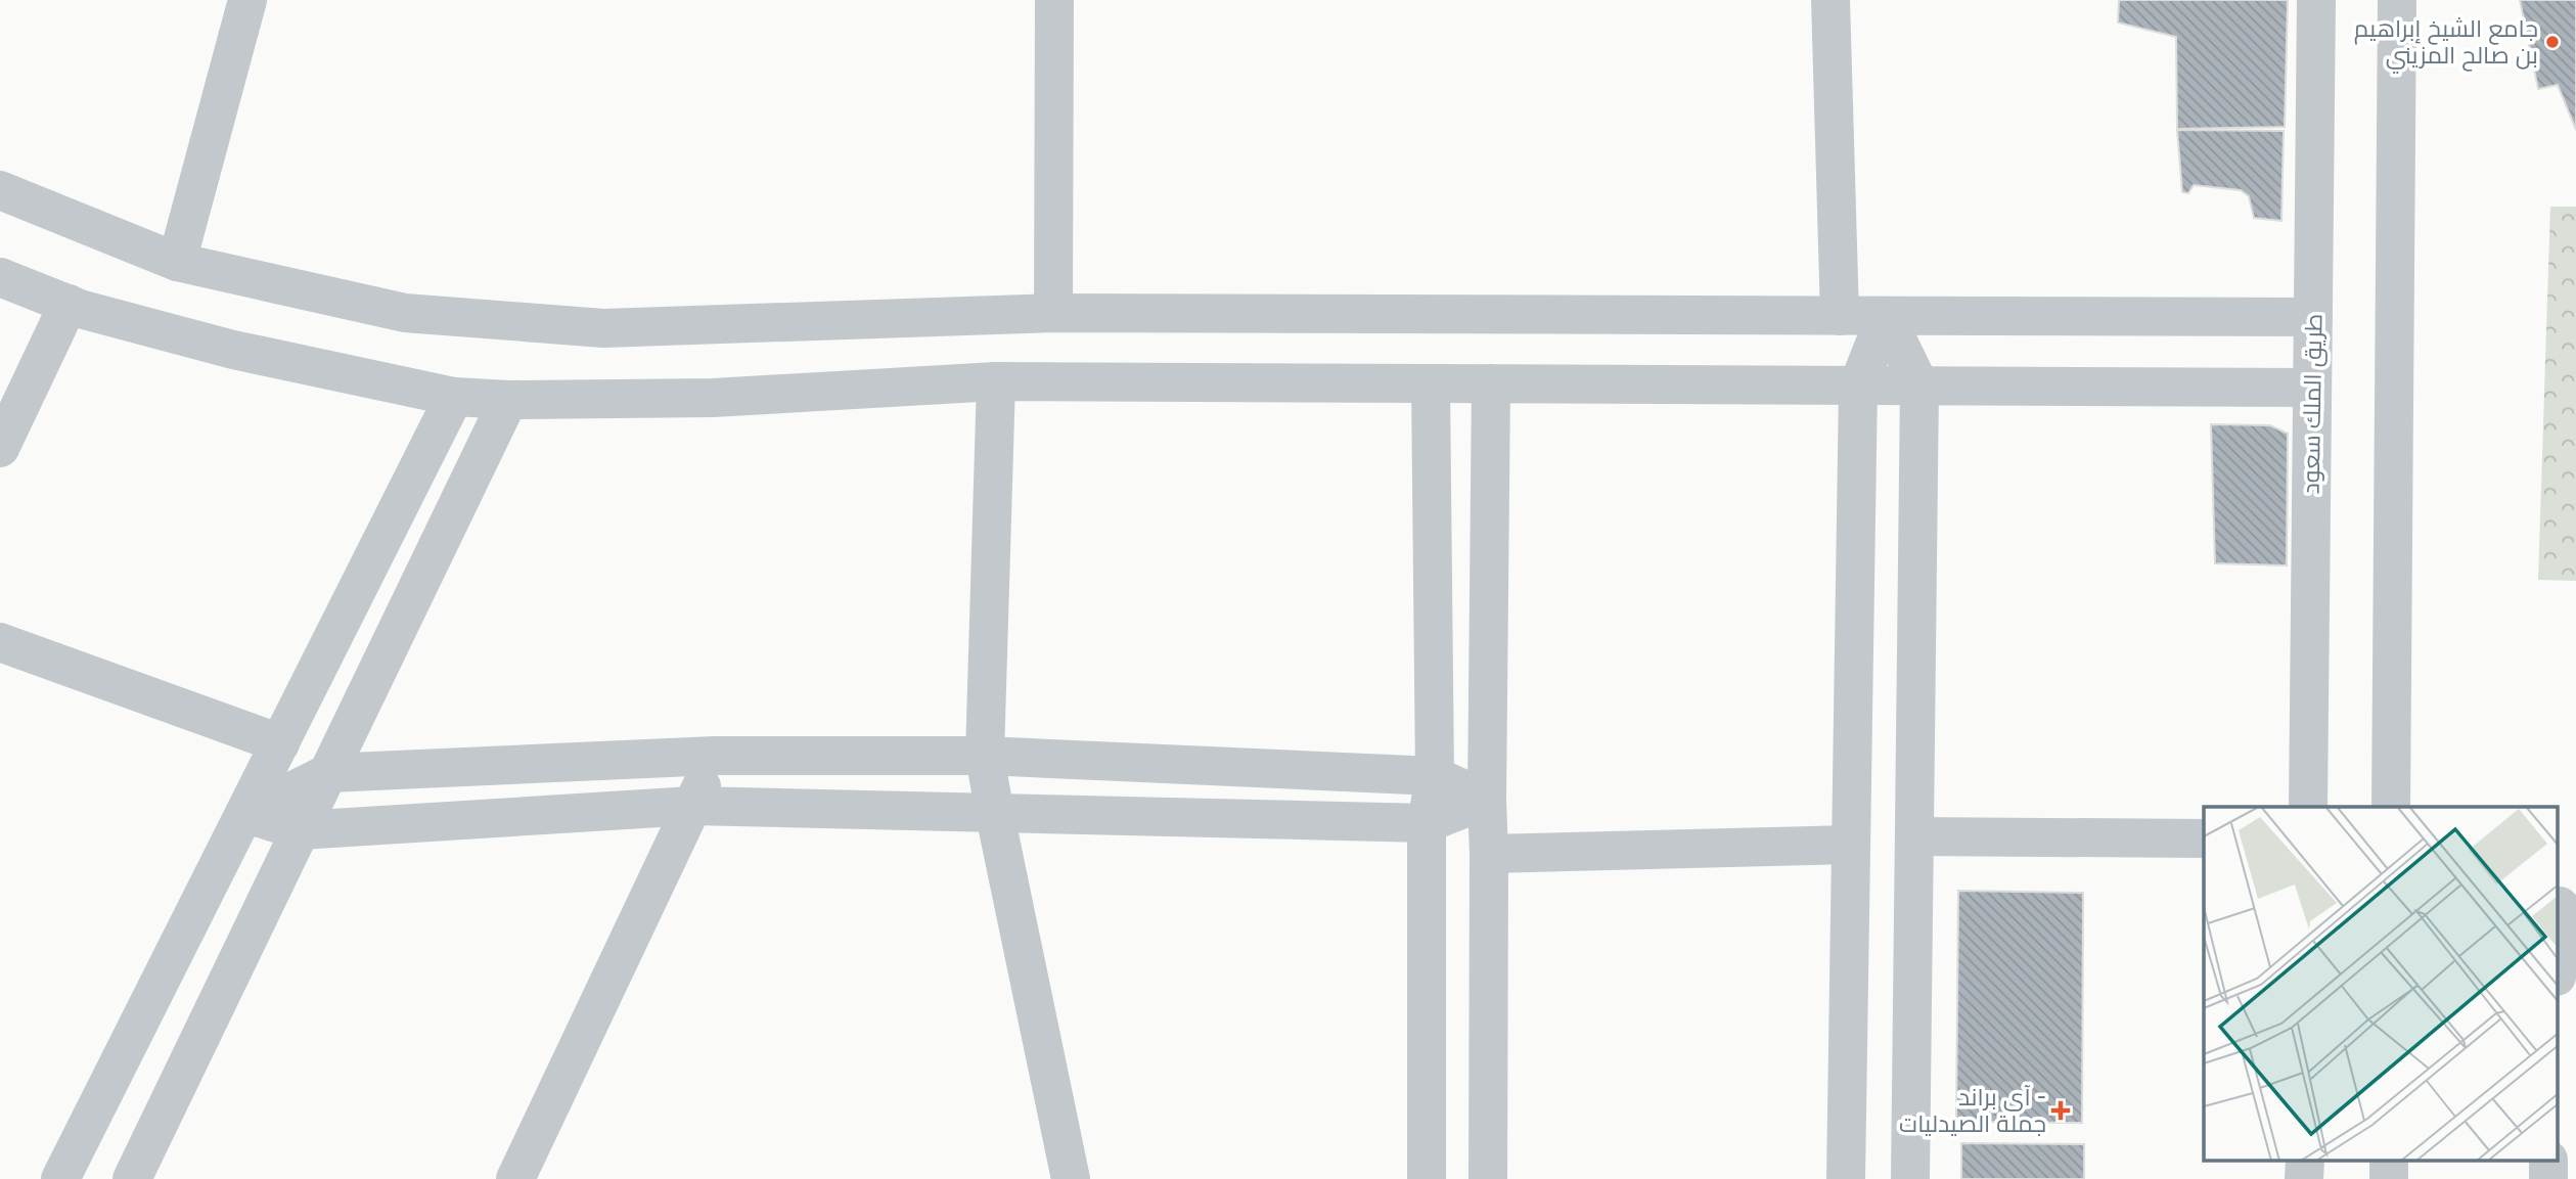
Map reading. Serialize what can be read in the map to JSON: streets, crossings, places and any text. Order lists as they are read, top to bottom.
{
  "streets": {
    "street": ["طريق الملك سعود"]
  },
  "places": {
    "other": ["جامع الشيخ إبراهيم بن صالح المزيني"],
    "health": ["آي براند - جملة الصيدليات"]
  }
}
